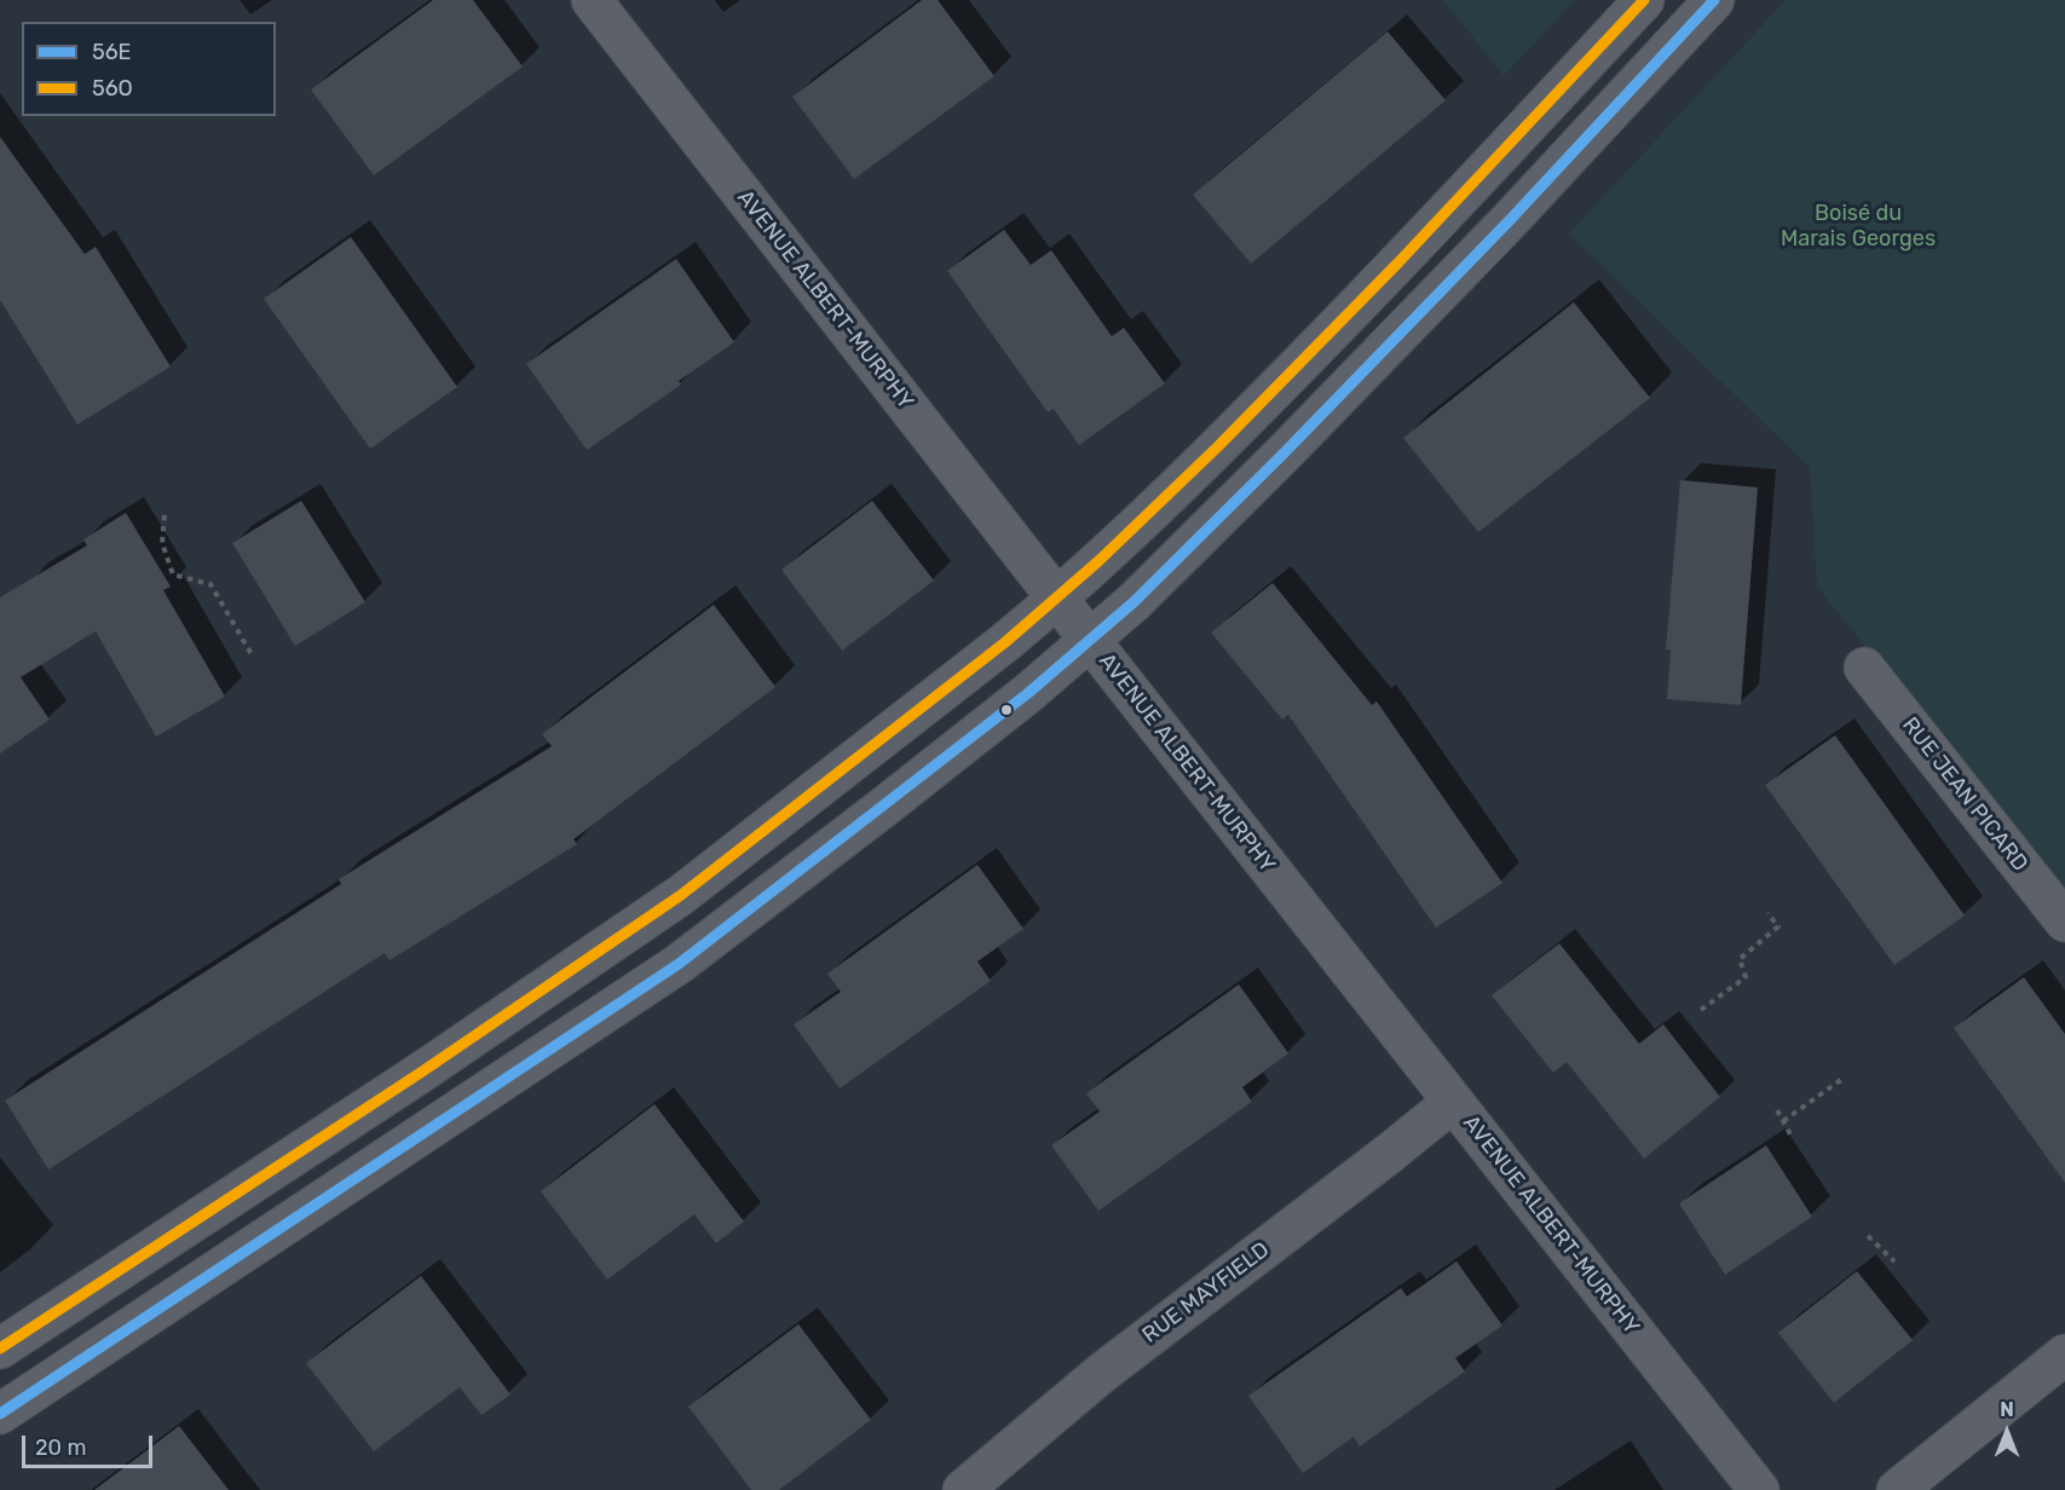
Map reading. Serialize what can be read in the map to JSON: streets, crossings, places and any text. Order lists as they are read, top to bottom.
{
  "streets": {
    "street": ["AVENUE ALBERT-MURPHY", "RUE JEAN PICARD", "RUE MAYFIELD"]
  },
  "crossings": [
    ["AVENUE ALBERT-MURPHY", "RUE MAYFIELD"]
  ],
  "parks": ["Boisé du Marais Georges"],
  "lines": ["transit line 56E", "transit line 56O"],
  "legend": ["56E", "56O"],
  "scale_bar": "20 m",
  "north": "top"
}
